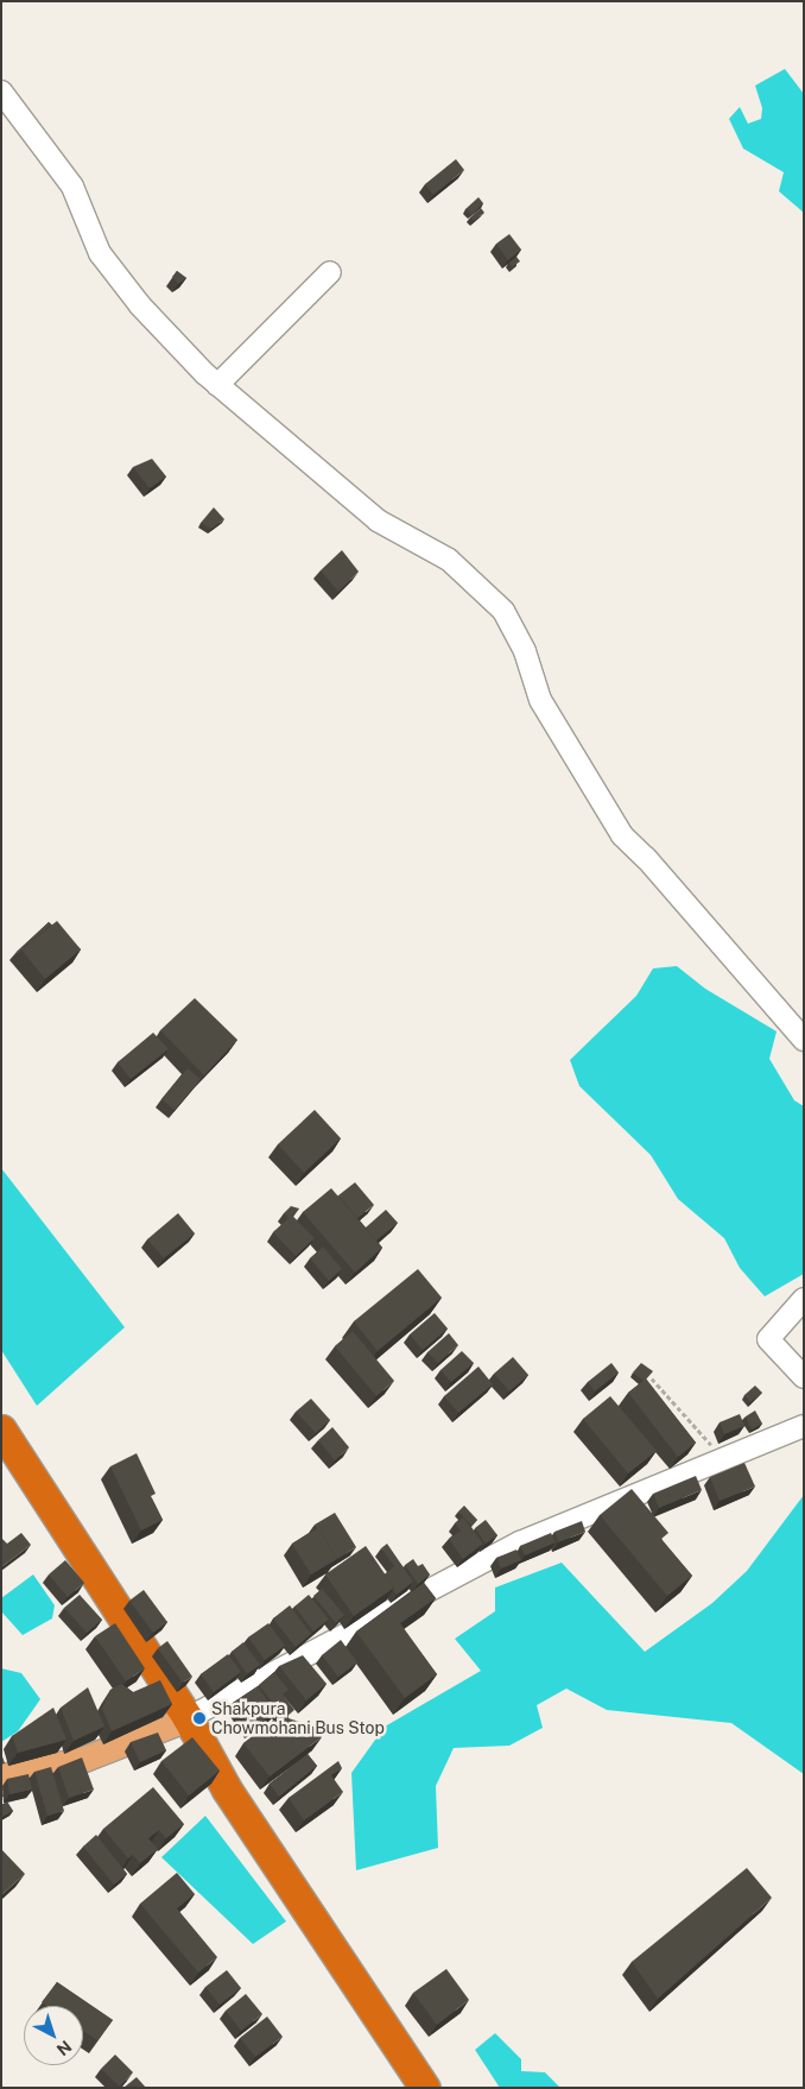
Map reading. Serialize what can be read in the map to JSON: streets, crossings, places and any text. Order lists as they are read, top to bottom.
{
  "places": ["Shakpura Chowmohani Bus Stop"],
  "north": "bottom right"
}
